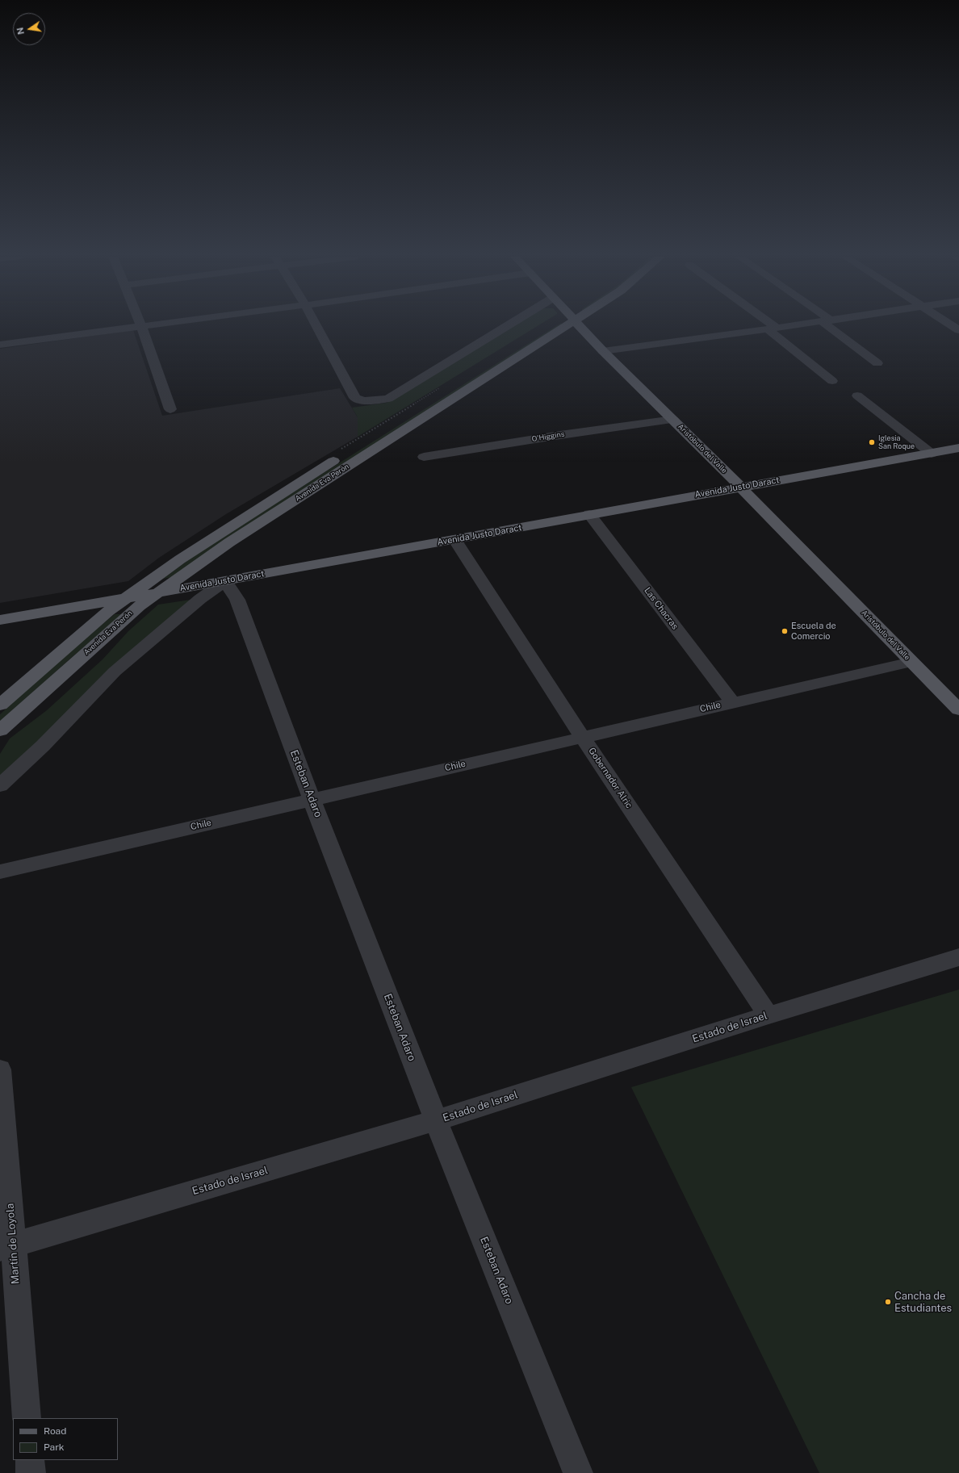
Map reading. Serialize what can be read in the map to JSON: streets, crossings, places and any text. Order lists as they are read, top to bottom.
{
  "streets": {
    "main road": ["Aristóbulo del Valle", "Avenida Eva Perón", "Avenida Justo Daract"],
    "street": [
      "O'Higgins",
      "Las Chacras",
      "Chile",
      "Gobernador Alric",
      "Esteban Adaro",
      "Estado de Israel",
      "Martín de Loyola"
    ]
  },
  "crossings": [
    ["O'Higgins", "Aristóbulo del Valle"],
    ["Aristóbulo del Valle", "Avenida Justo Daract"],
    ["Aristóbulo del Valle", "Chile"],
    ["Avenida Eva Perón", "Avenida Justo Daract"],
    ["Avenida Justo Daract", "Las Chacras"],
    ["Avenida Justo Daract", "Gobernador Alric"],
    ["Avenida Justo Daract", "Esteban Adaro"],
    ["Las Chacras", "Chile"],
    ["Chile", "Gobernador Alric"],
    ["Chile", "Esteban Adaro"],
    ["Gobernador Alric", "Estado de Israel"],
    ["Esteban Adaro", "Estado de Israel"],
    ["Estado de Israel", "Martín de Loyola"]
  ],
  "places": ["Iglesia San Roque", "Escuela de Comercio", "Cancha de Estudiantes"],
  "legend": ["Road", "Park"],
  "north": "left"
}
